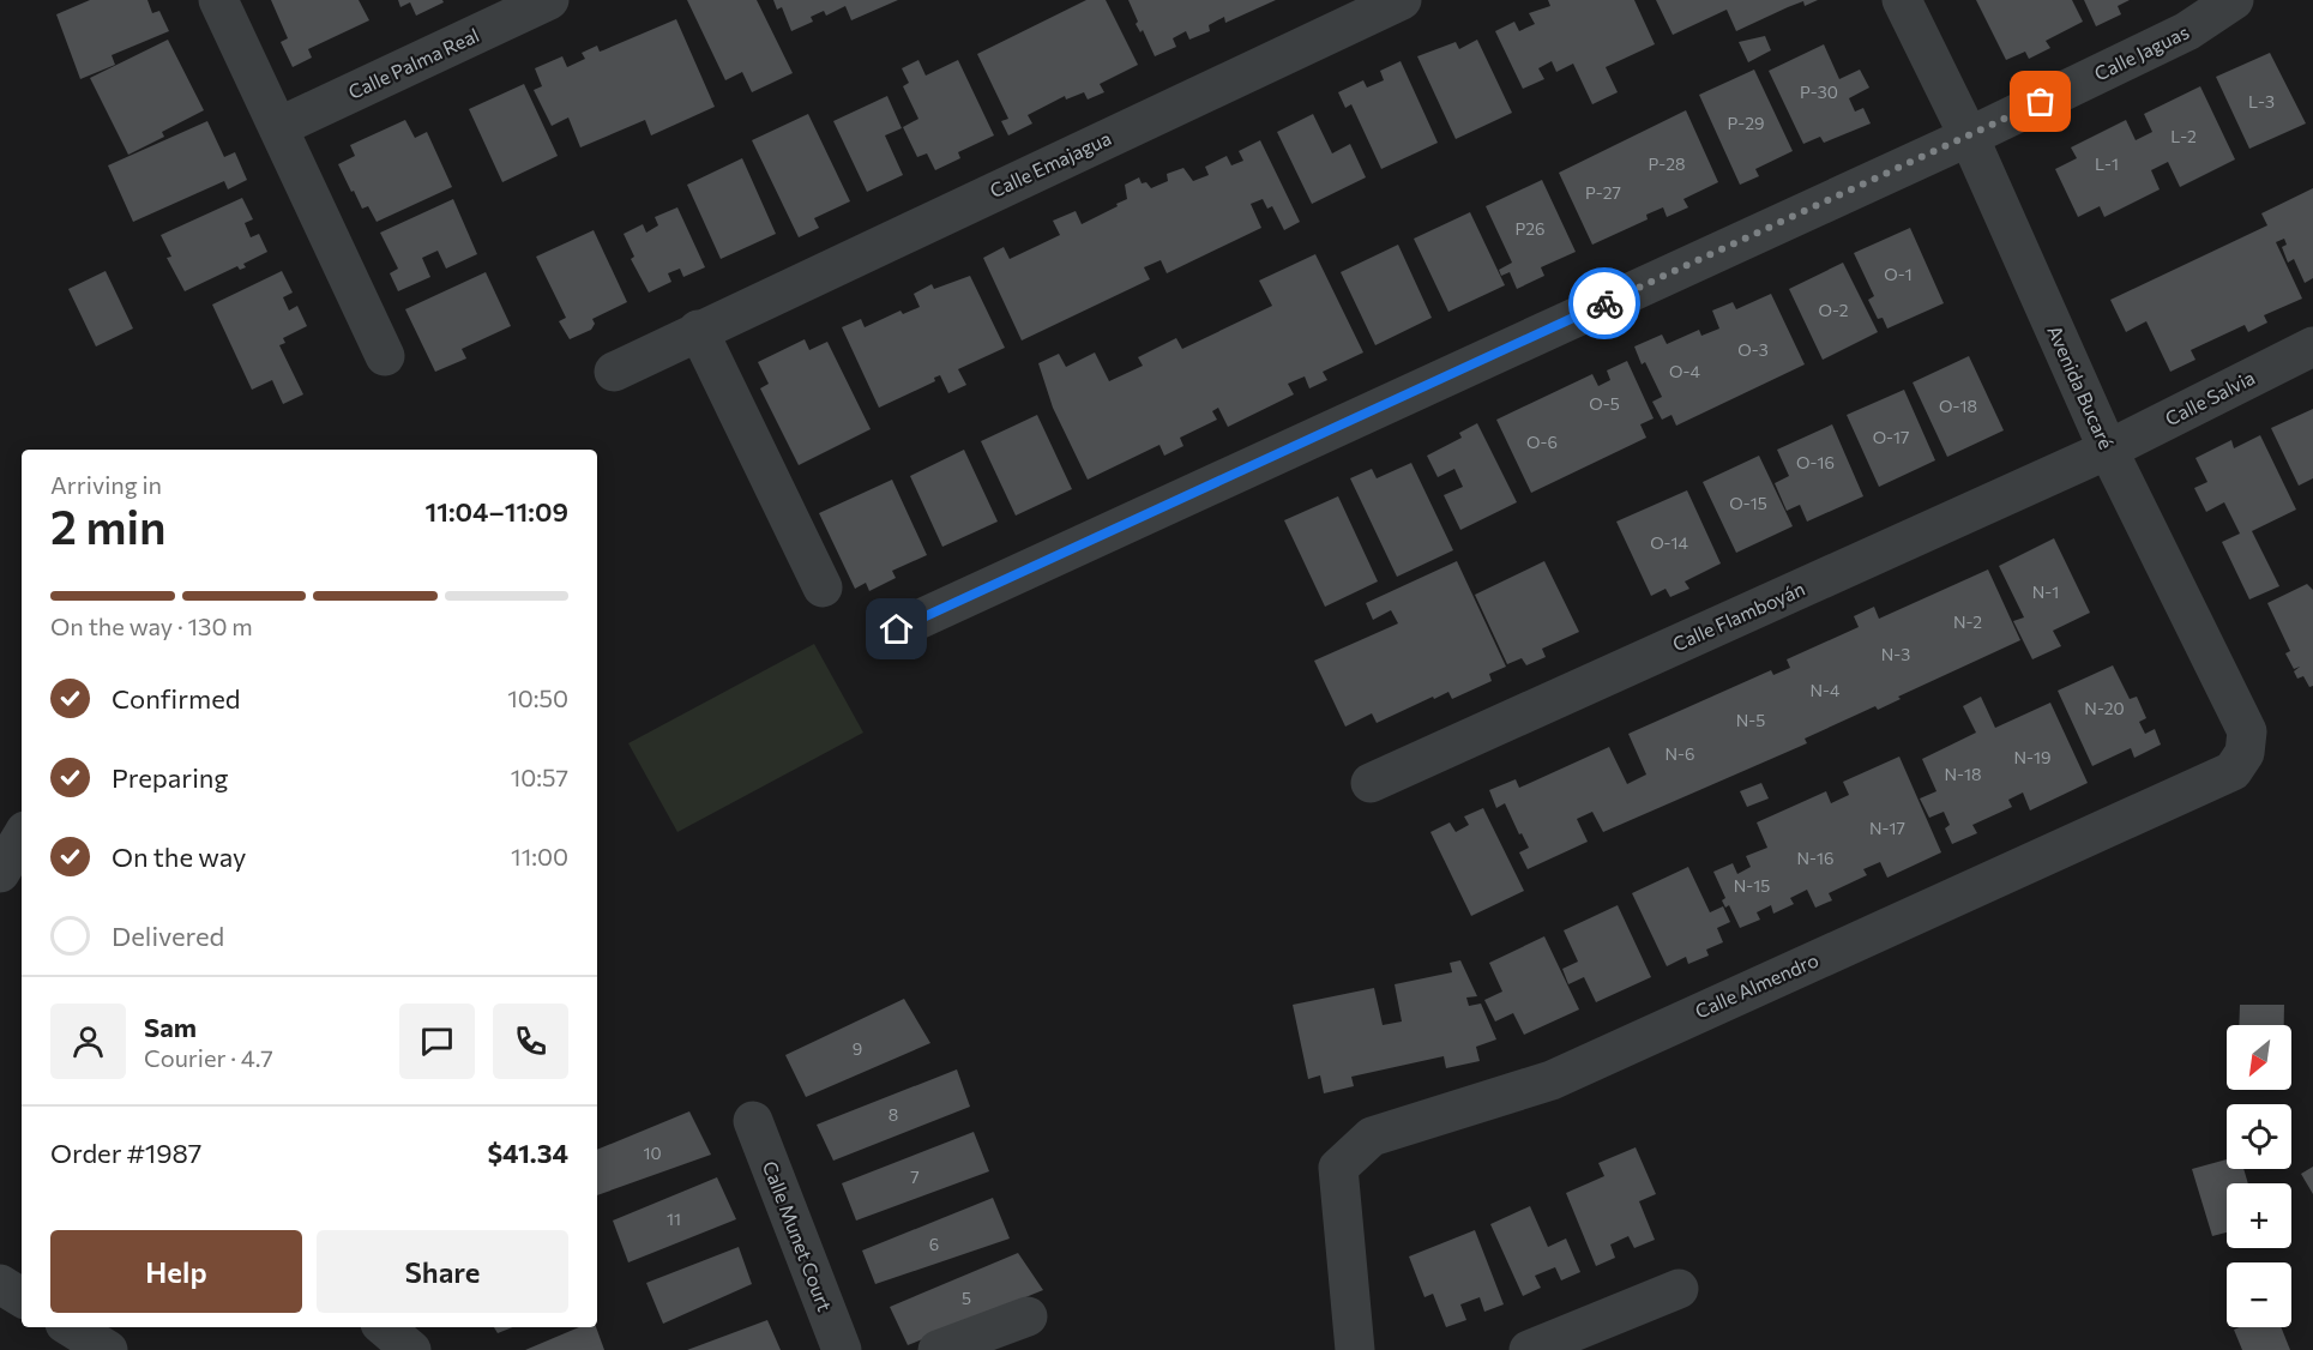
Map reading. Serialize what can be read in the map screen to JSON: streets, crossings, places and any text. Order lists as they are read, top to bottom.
{
  "streets": {
    "street": [
      "Calle Jaguas",
      "Calle Palma Real",
      "Calle Emajagua",
      "Avenida Bucaré",
      "Calle Salvia",
      "Calle Flamboyán",
      "Calle Almendro",
      "Calle Munet Court"
    ]
  },
  "crossings": [
    ["Calle Jaguas", "Avenida Bucaré"],
    ["Avenida Bucaré", "Calle Salvia"],
    ["Avenida Bucaré", "Calle Flamboyán"],
    ["Avenida Bucaré", "Calle Almendro"],
    ["Calle Salvia", "Calle Flamboyán"]
  ],
  "house_numbers": [
    "P-30",
    "L-3",
    "P-29",
    "L-2",
    "P-28",
    "L-1",
    "P-27",
    "P26",
    "O-1",
    "O-2",
    "O-3",
    "O-4",
    "O-5",
    "O-18",
    "O-17",
    "O-6",
    "O-16",
    "O-15",
    "O-14",
    "N-1",
    "N-2",
    "N-3",
    "N-4",
    "N-20",
    "N-5",
    "N-6",
    "N-19",
    "N-18",
    "N-17",
    "N-16",
    "N-15",
    "9",
    "8",
    "10",
    "7",
    "11",
    "6",
    "5"
  ],
  "north": "bottom left",
  "page": {
    "heading": ["2 min", "Arriving in", "11:04–11:09"],
    "panel": [
      "Sam",
      "Courier · 4.7",
      "Order #1987",
      "$41.34"
    ],
    "bar": "On the way · 130 m",
    "list": [
      ["Confirmed", "10:50"],
      ["Preparing", "10:57"],
      ["On the way", "11:00"],
      "Delivered"
    ],
    "map_buttons": ["+", "−"],
    "buttons": ["Help", "Share"]
  }
}
